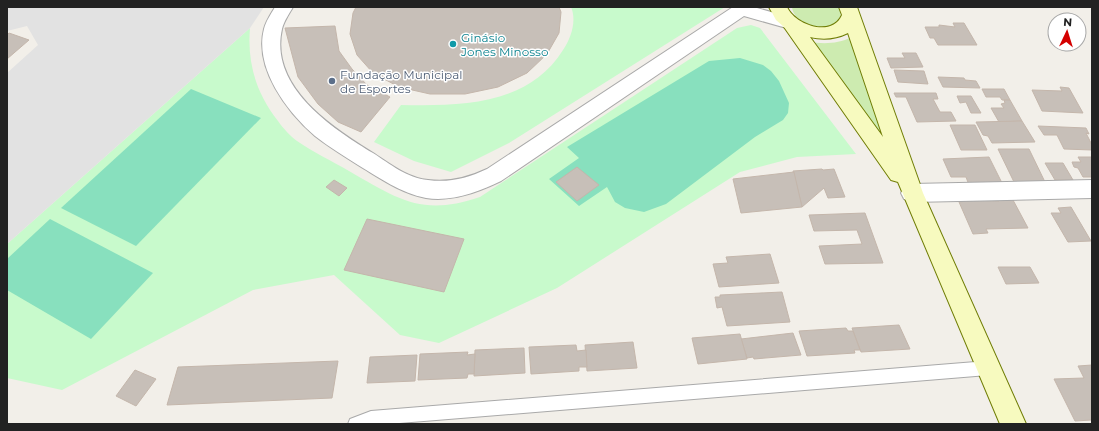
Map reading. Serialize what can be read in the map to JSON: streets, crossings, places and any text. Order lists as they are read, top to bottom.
{
  "places": ["Ginásio Jones Minosso", "Fundação Municipal de Esportes"],
  "north": "top"
}
